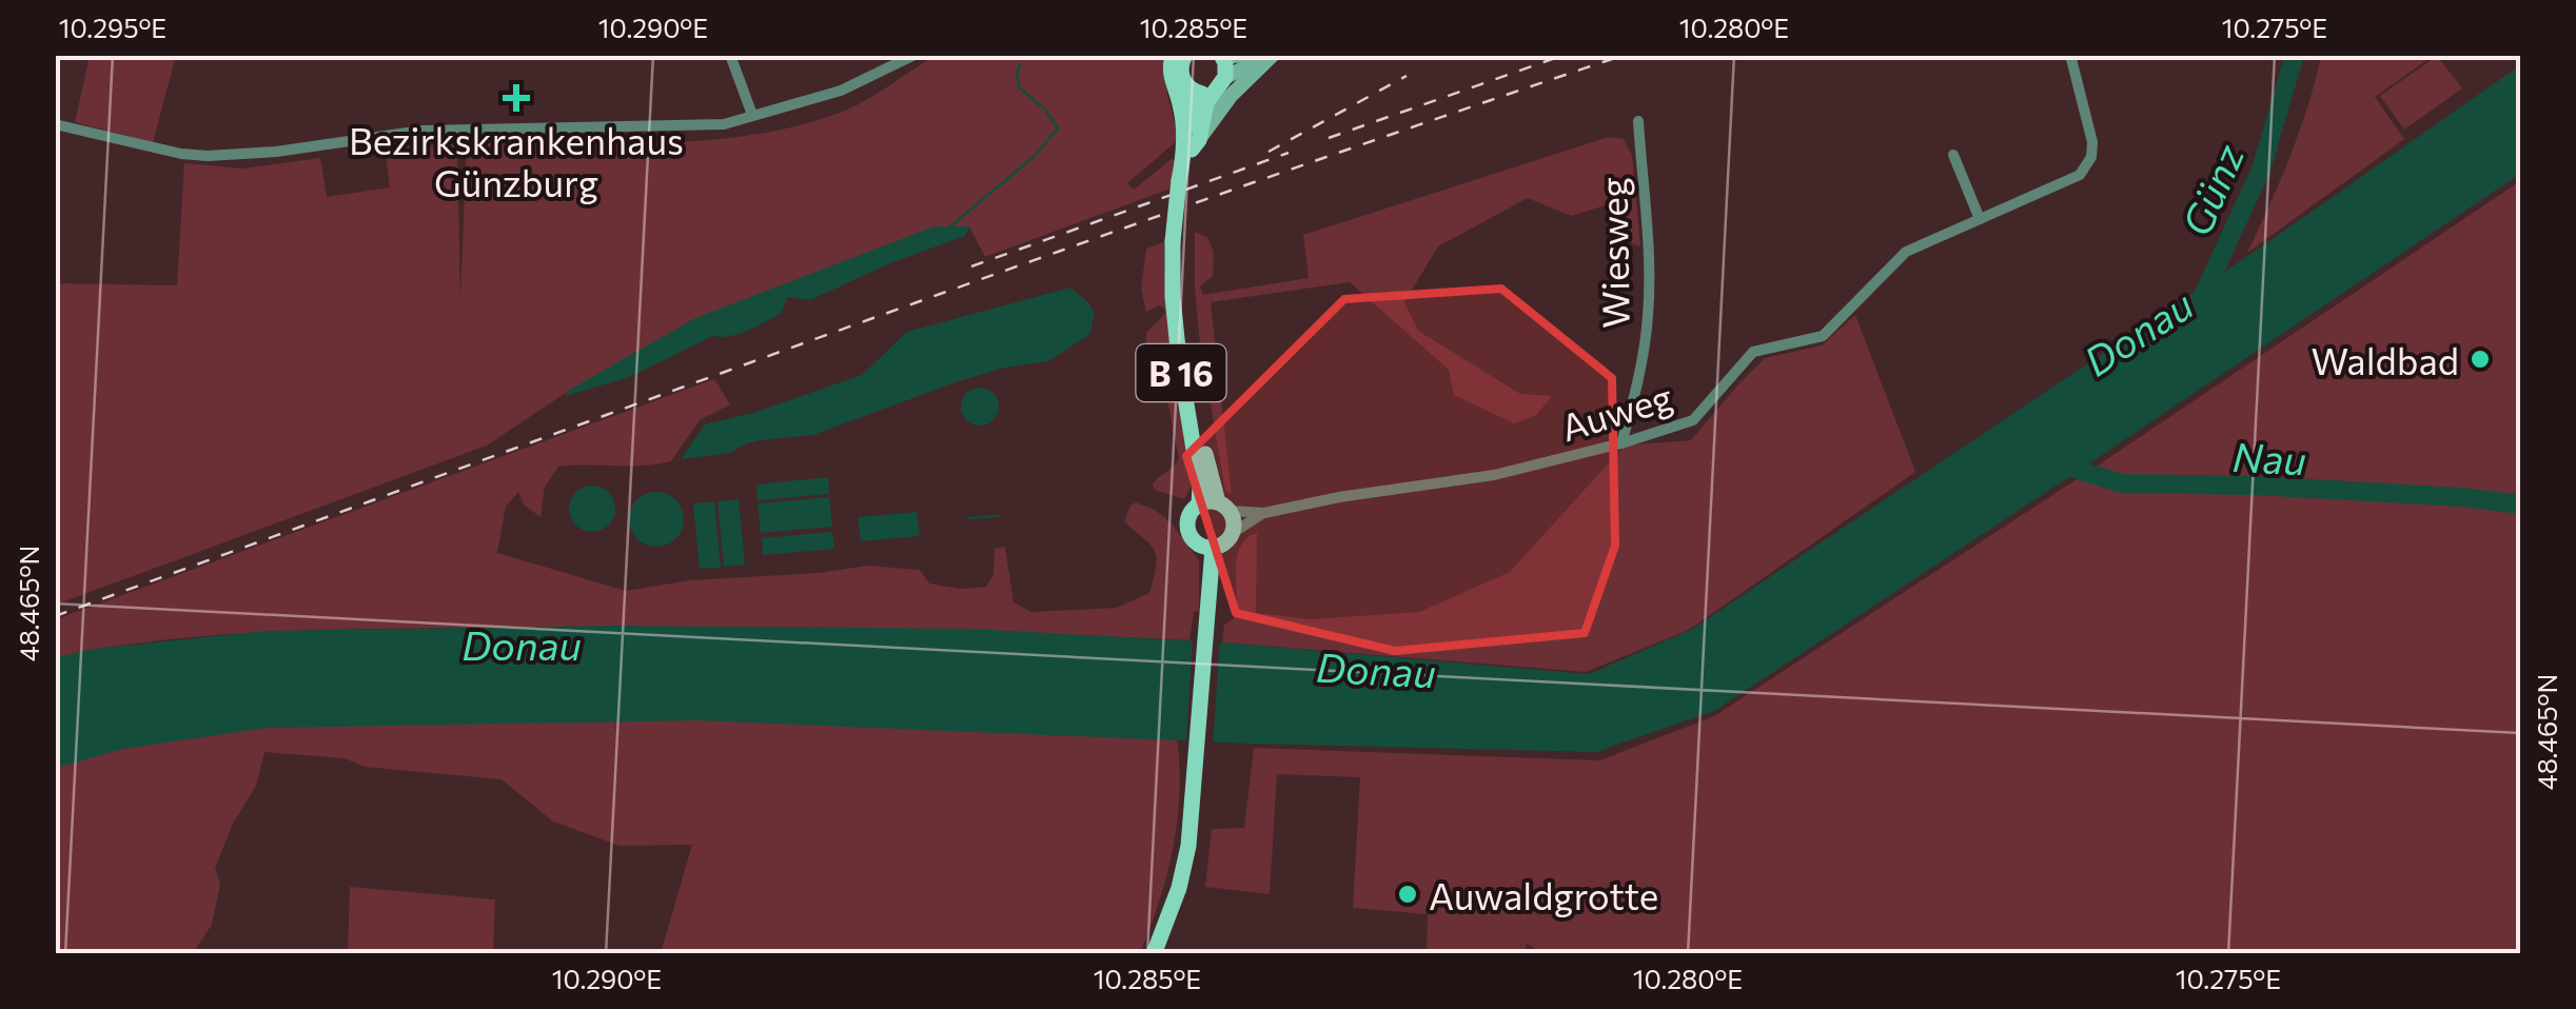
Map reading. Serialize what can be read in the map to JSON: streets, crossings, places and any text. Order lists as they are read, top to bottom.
{
  "streets": {
    "main road": ["B 16"],
    "street": ["Wiesweg", "Auweg"]
  },
  "crossings": [
    ["Wiesweg", "Auweg"],
    ["B 16", "Auweg"]
  ],
  "water": ["Günz", "Donau", "Nau"],
  "places": {
    "health": ["Bezirkskrankenhaus Günzburg"],
    "other": ["Waldbad", "Auwaldgrotte"]
  },
  "coordinates": [
    "10.295°E",
    "10.290°E",
    "10.285°E",
    "10.280°E",
    "10.275°E",
    "48.465°N"
  ]
}
